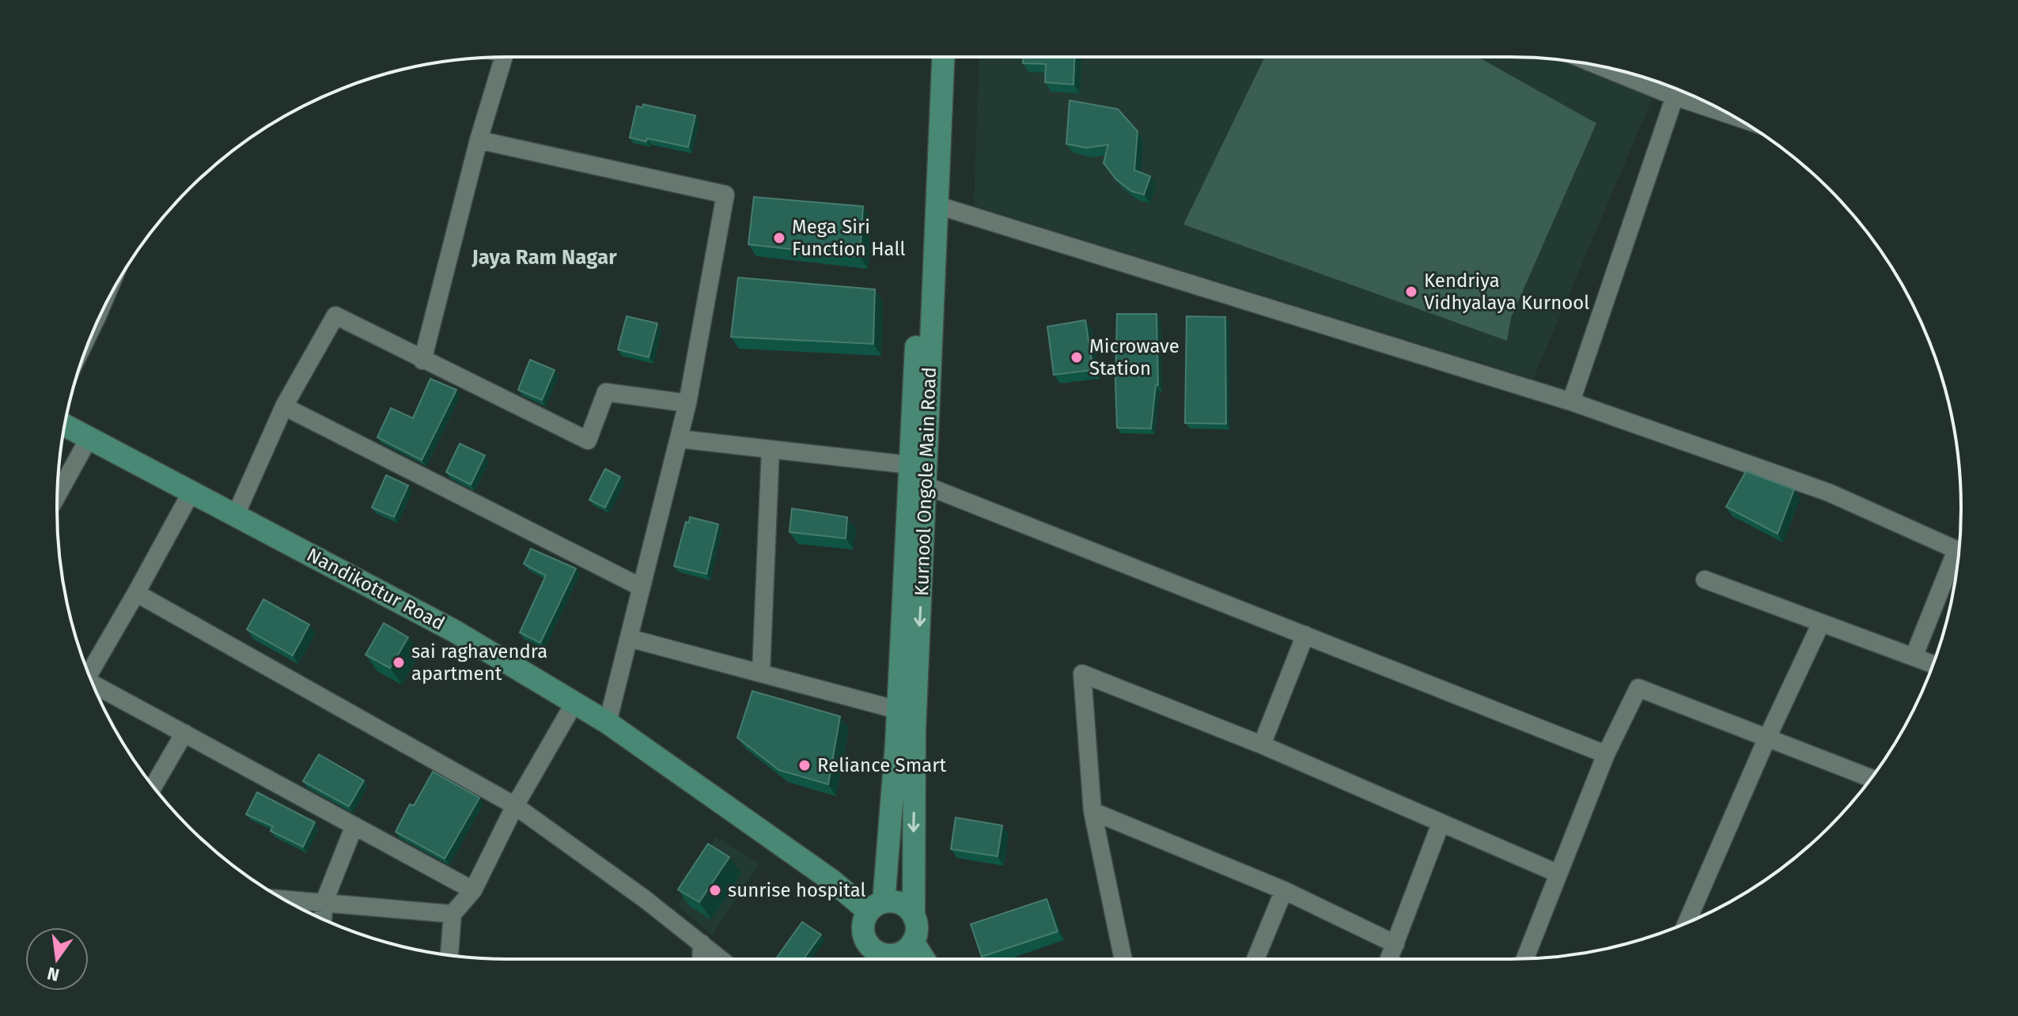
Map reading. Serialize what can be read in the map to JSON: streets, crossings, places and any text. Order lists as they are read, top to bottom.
{
  "streets": {
    "main road": ["Kurnool Ongole Main Road", "Nandikottur Road"]
  },
  "crossings": [
    ["Kurnool Ongole Main Road", "Nandikottur Road"]
  ],
  "districts": ["Jaya Ram Nagar"],
  "places": [
    "Mega Siri Function Hall",
    "Kendriya Vidhyalaya Kurnool",
    "Microwave Station",
    "sai raghavendra apartment",
    "Reliance Smart",
    "sunrise hospital"
  ],
  "north": "bottom"
}
